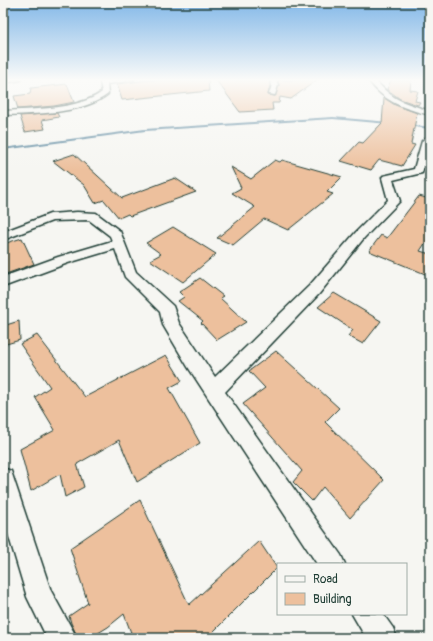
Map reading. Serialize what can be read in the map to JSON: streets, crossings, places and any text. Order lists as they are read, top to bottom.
{
  "legend": ["Road", "Building"]
}
